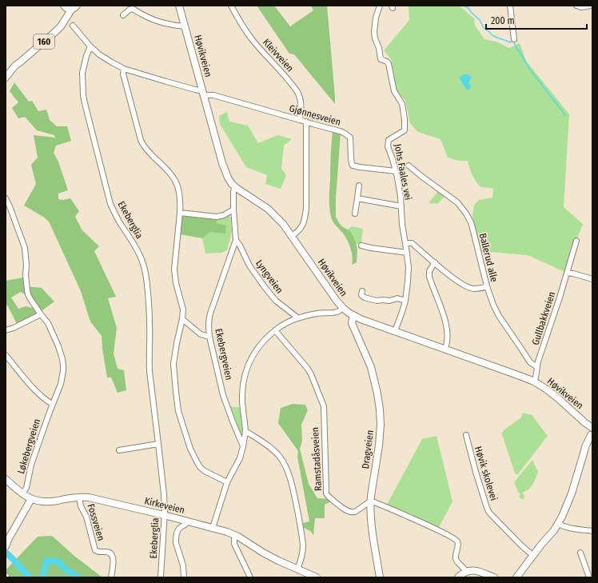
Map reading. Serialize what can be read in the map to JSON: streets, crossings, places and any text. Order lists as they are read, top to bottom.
{
  "streets": {
    "main road": [
      "160",
      "Høvikveien",
      "Dragveien",
      "Kirkeveien"
    ],
    "street": [
      "Kleivveien",
      "Gjønnesveien",
      "Johs Faales vei",
      "Ekeberglia",
      "Ballerud alle",
      "Lyngveien",
      "Gullbakkveien",
      "Ekebergveien",
      "Løkebergveien",
      "Ramstadåsveien",
      "Høvik skolevei",
      "Fossveien"
    ]
  },
  "crossings": [
    ["Kleivveien", "Gjønnesveien"],
    ["Høvikveien", "Gjønnesveien"],
    ["Høvikveien", "Johs Faales vei"],
    ["Høvikveien", "Gullbakkveien"],
    ["Høvikveien", "Ekebergveien"],
    ["Høvikveien", "Dragveien"],
    ["Gjønnesveien", "Johs Faales vei"],
    ["Ekeberglia", "Kirkeveien"],
    ["Ballerud alle", "Gullbakkveien"],
    ["Lyngveien", "Ekebergveien"],
    ["Løkebergveien", "Kirkeveien"],
    ["Dragveien", "Ramstadåsveien"],
    ["Kirkeveien", "Fossveien"]
  ],
  "scale_bar": "200 m"
}
